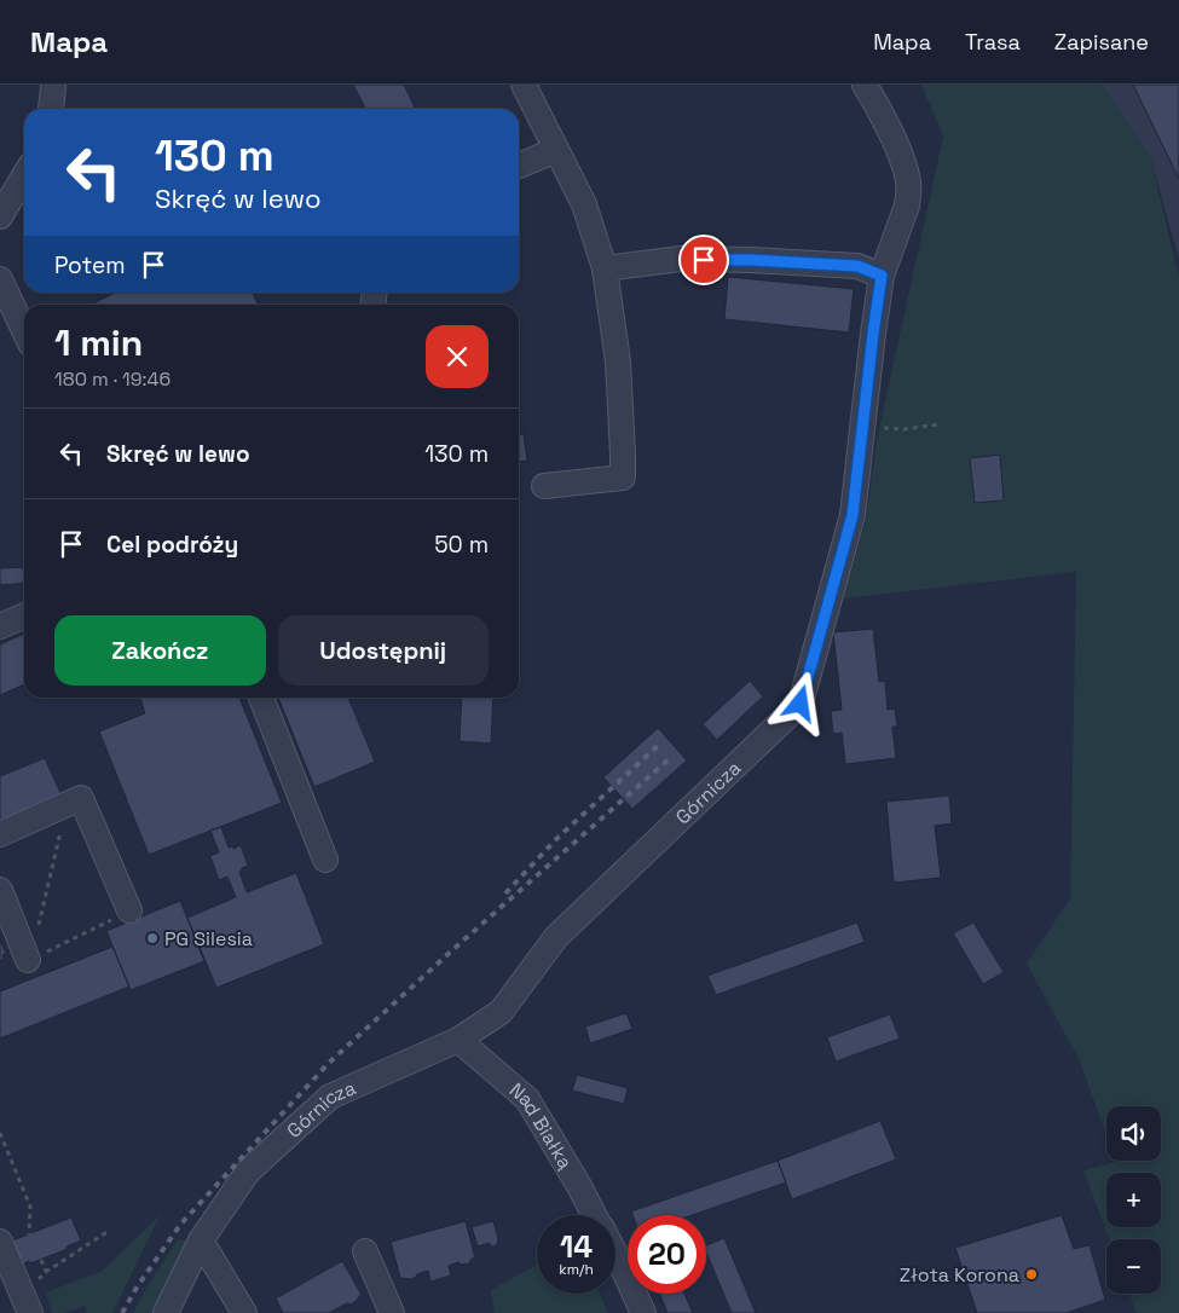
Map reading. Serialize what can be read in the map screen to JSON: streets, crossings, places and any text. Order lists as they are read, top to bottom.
{
  "streets": {
    "lane": ["Górnicza", "Nad Białką"]
  },
  "crossings": [
    ["Górnicza", "Nad Białką"]
  ],
  "places": ["PG Silesia", "Złota Korona"],
  "page": {
    "header": "Mapa",
    "nav": ["Mapa", "Trasa", "Zapisane"],
    "turn": ["130 m", "Skręć w lewo"],
    "then": "Potem",
    "heading": ["1 min", "180 m · 19:46"],
    "list": [
      {
        "name": "Skręć w lewo",
        "value": "130 m"
      },
      {
        "name": "Cel podróży",
        "value": "50 m"
      }
    ],
    "buttons": ["Zakończ", "Udostępnij"],
    "map_buttons": ["+", "−"],
    "speed": "14 km/h",
    "limit": "20"
  }
}
